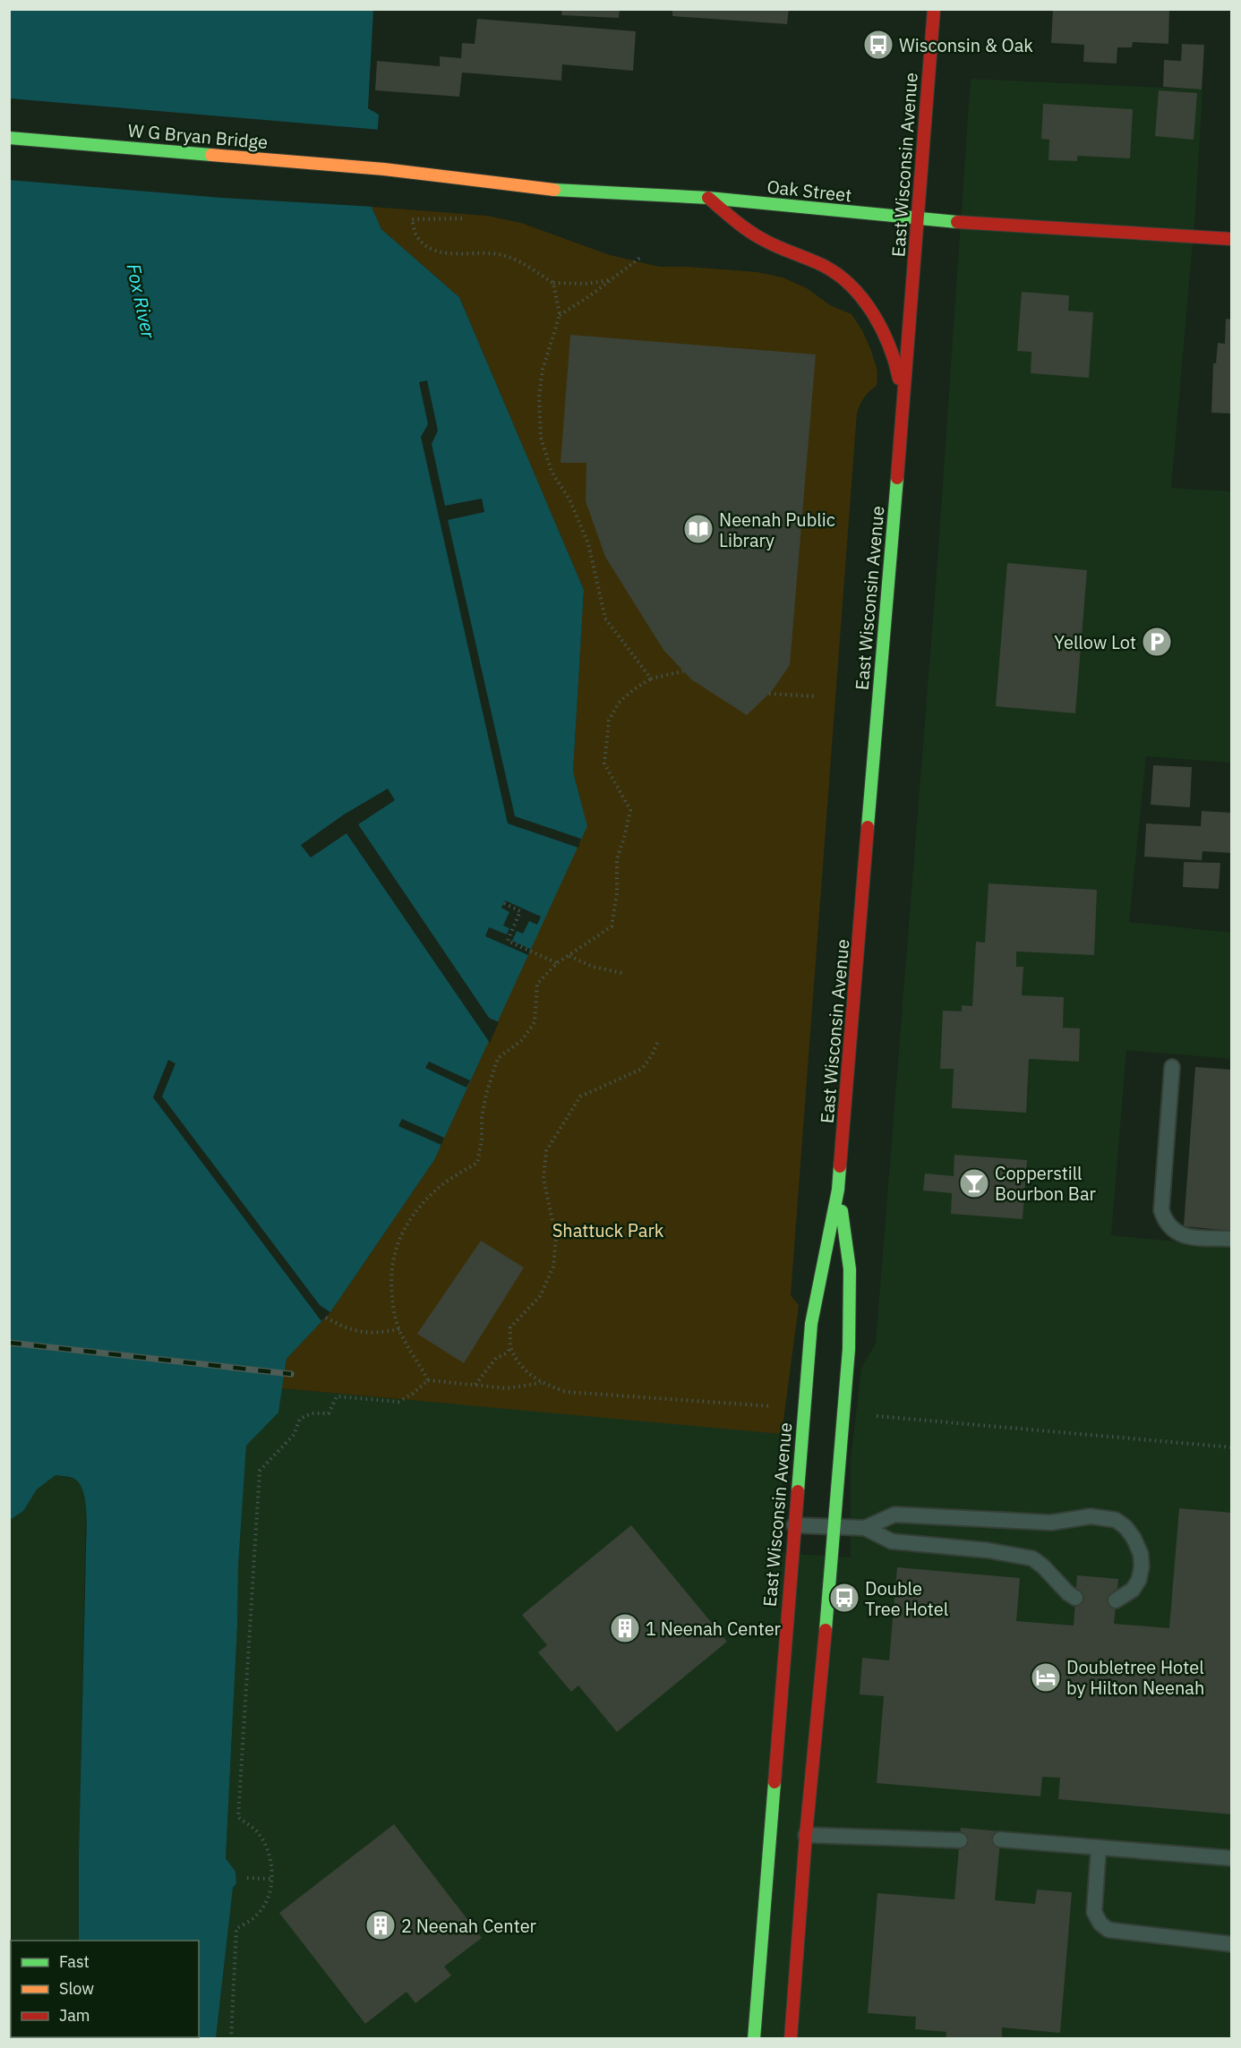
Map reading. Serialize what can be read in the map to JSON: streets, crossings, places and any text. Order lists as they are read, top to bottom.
{
  "streets": {
    "main road": ["W G Bryan Bridge", "East Wisconsin Avenue", "Oak Street"]
  },
  "crossings": [
    ["W G Bryan Bridge", "Oak Street"],
    ["East Wisconsin Avenue", "Oak Street"]
  ],
  "water": ["Fox River"],
  "parks": ["Shattuck Park"],
  "places": {
    "bus stop": ["Wisconsin & Oak", "Double Tree Hotel"],
    "library": ["Neenah Public Library"],
    "parking": ["Yellow Lot"],
    "bar": ["Copperstill Bourbon Bar"],
    "building": ["1 Neenah Center", "2 Neenah Center"],
    "hotel": ["Doubletree Hotel by Hilton Neenah"]
  },
  "legend": ["Fast", "Slow", "Jam"]
}
